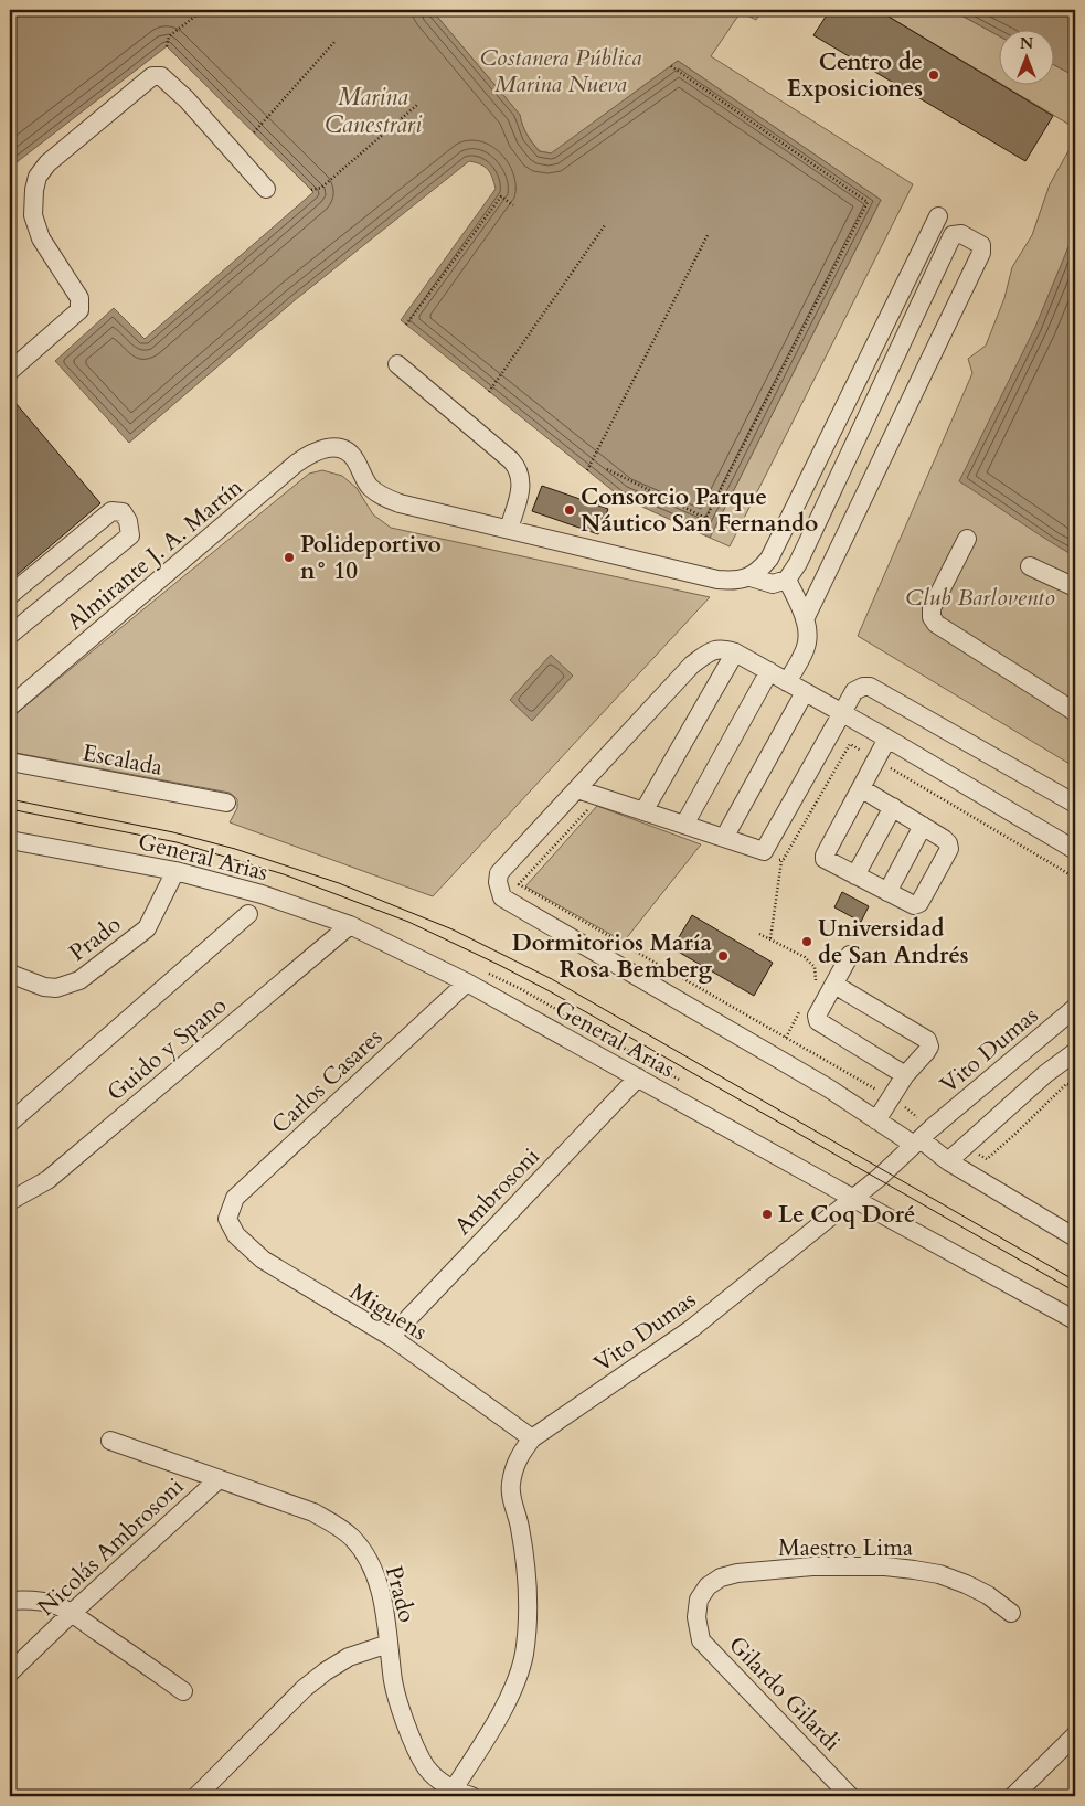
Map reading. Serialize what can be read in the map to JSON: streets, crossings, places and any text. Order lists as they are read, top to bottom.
{
  "streets": {
    "street": [
      "Almirante J. A. Martín",
      "Escalada",
      "General Arias",
      "Prado",
      "Guido y Spano",
      "Vito Dumas",
      "Carlos Casares",
      "Ambrosoni",
      "Miguens",
      "Nicolás Ambrosoni",
      "Maestro Lima",
      "Gilardo Gilardi"
    ]
  },
  "crossings": [
    ["General Arias", "Prado"],
    ["General Arias", "Guido y Spano"],
    ["General Arias", "Vito Dumas"],
    ["General Arias", "Carlos Casares"],
    ["General Arias", "Ambrosoni"],
    ["Prado", "Vito Dumas"],
    ["Prado", "Nicolás Ambrosoni"],
    ["Vito Dumas", "Miguens"],
    ["Carlos Casares", "Miguens"],
    ["Ambrosoni", "Miguens"],
    ["Maestro Lima", "Gilardo Gilardi"]
  ],
  "water": ["Marina Canestrari"],
  "parks": ["Costanera Pública Marina Nueva", "Club Barlovento"],
  "places": [
    "Centro de Exposiciones",
    "Consorcio Parque Náutico San Fernando",
    "Polideportivo n° 10",
    "Universidad de San Andrés",
    "Dormitorios María Rosa Bemberg",
    "Le Coq Doré"
  ],
  "north": "top"
}
